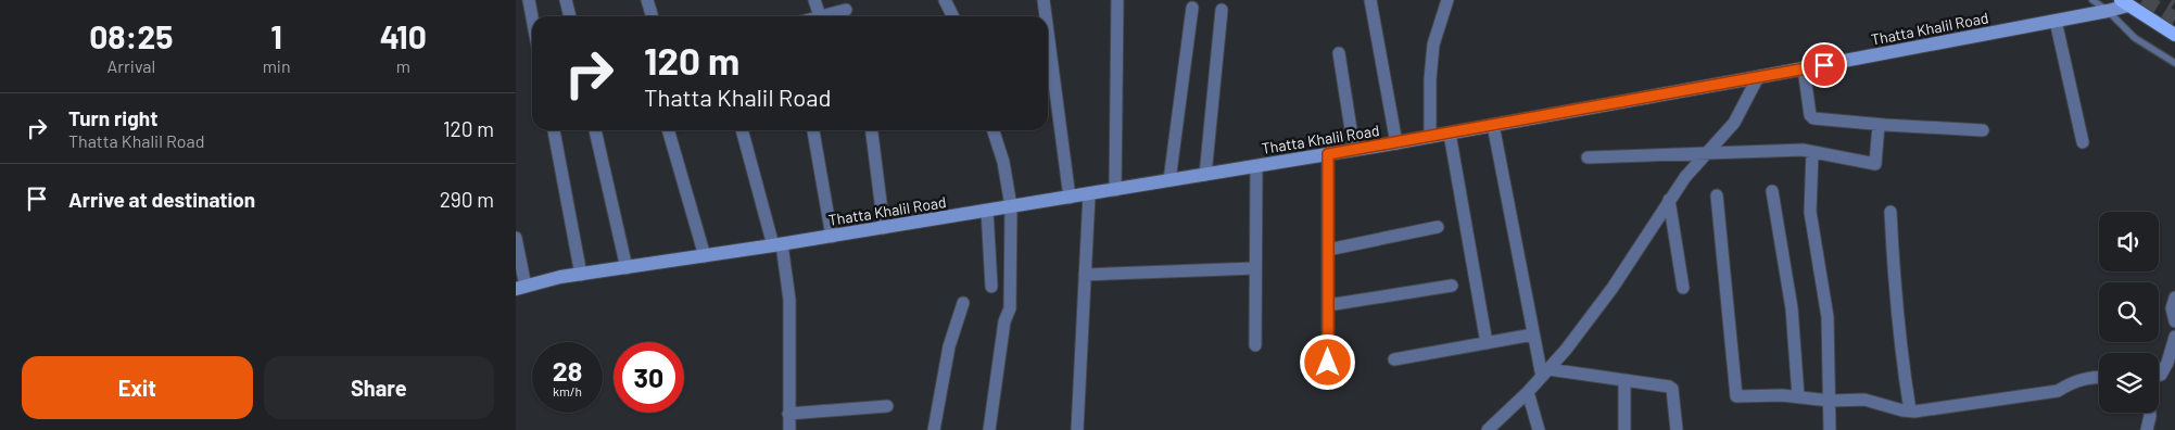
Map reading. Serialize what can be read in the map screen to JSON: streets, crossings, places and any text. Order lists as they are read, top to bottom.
{
  "streets": {
    "street": ["Thatta Khalil Road"]
  },
  "page": {
    "eta": [
      "08:25",
      "Arrival",
      "1",
      "min",
      "410",
      "m"
    ],
    "turn": ["120 m", "Thatta Khalil Road"],
    "list": [
      {
        "name": "Turn right",
        "note": "Thatta Khalil Road",
        "value": "120 m"
      },
      {
        "name": "Arrive at destination",
        "value": "290 m"
      }
    ],
    "speed": "28 km/h",
    "limit": "30",
    "buttons": ["Exit", "Share"]
  }
}
